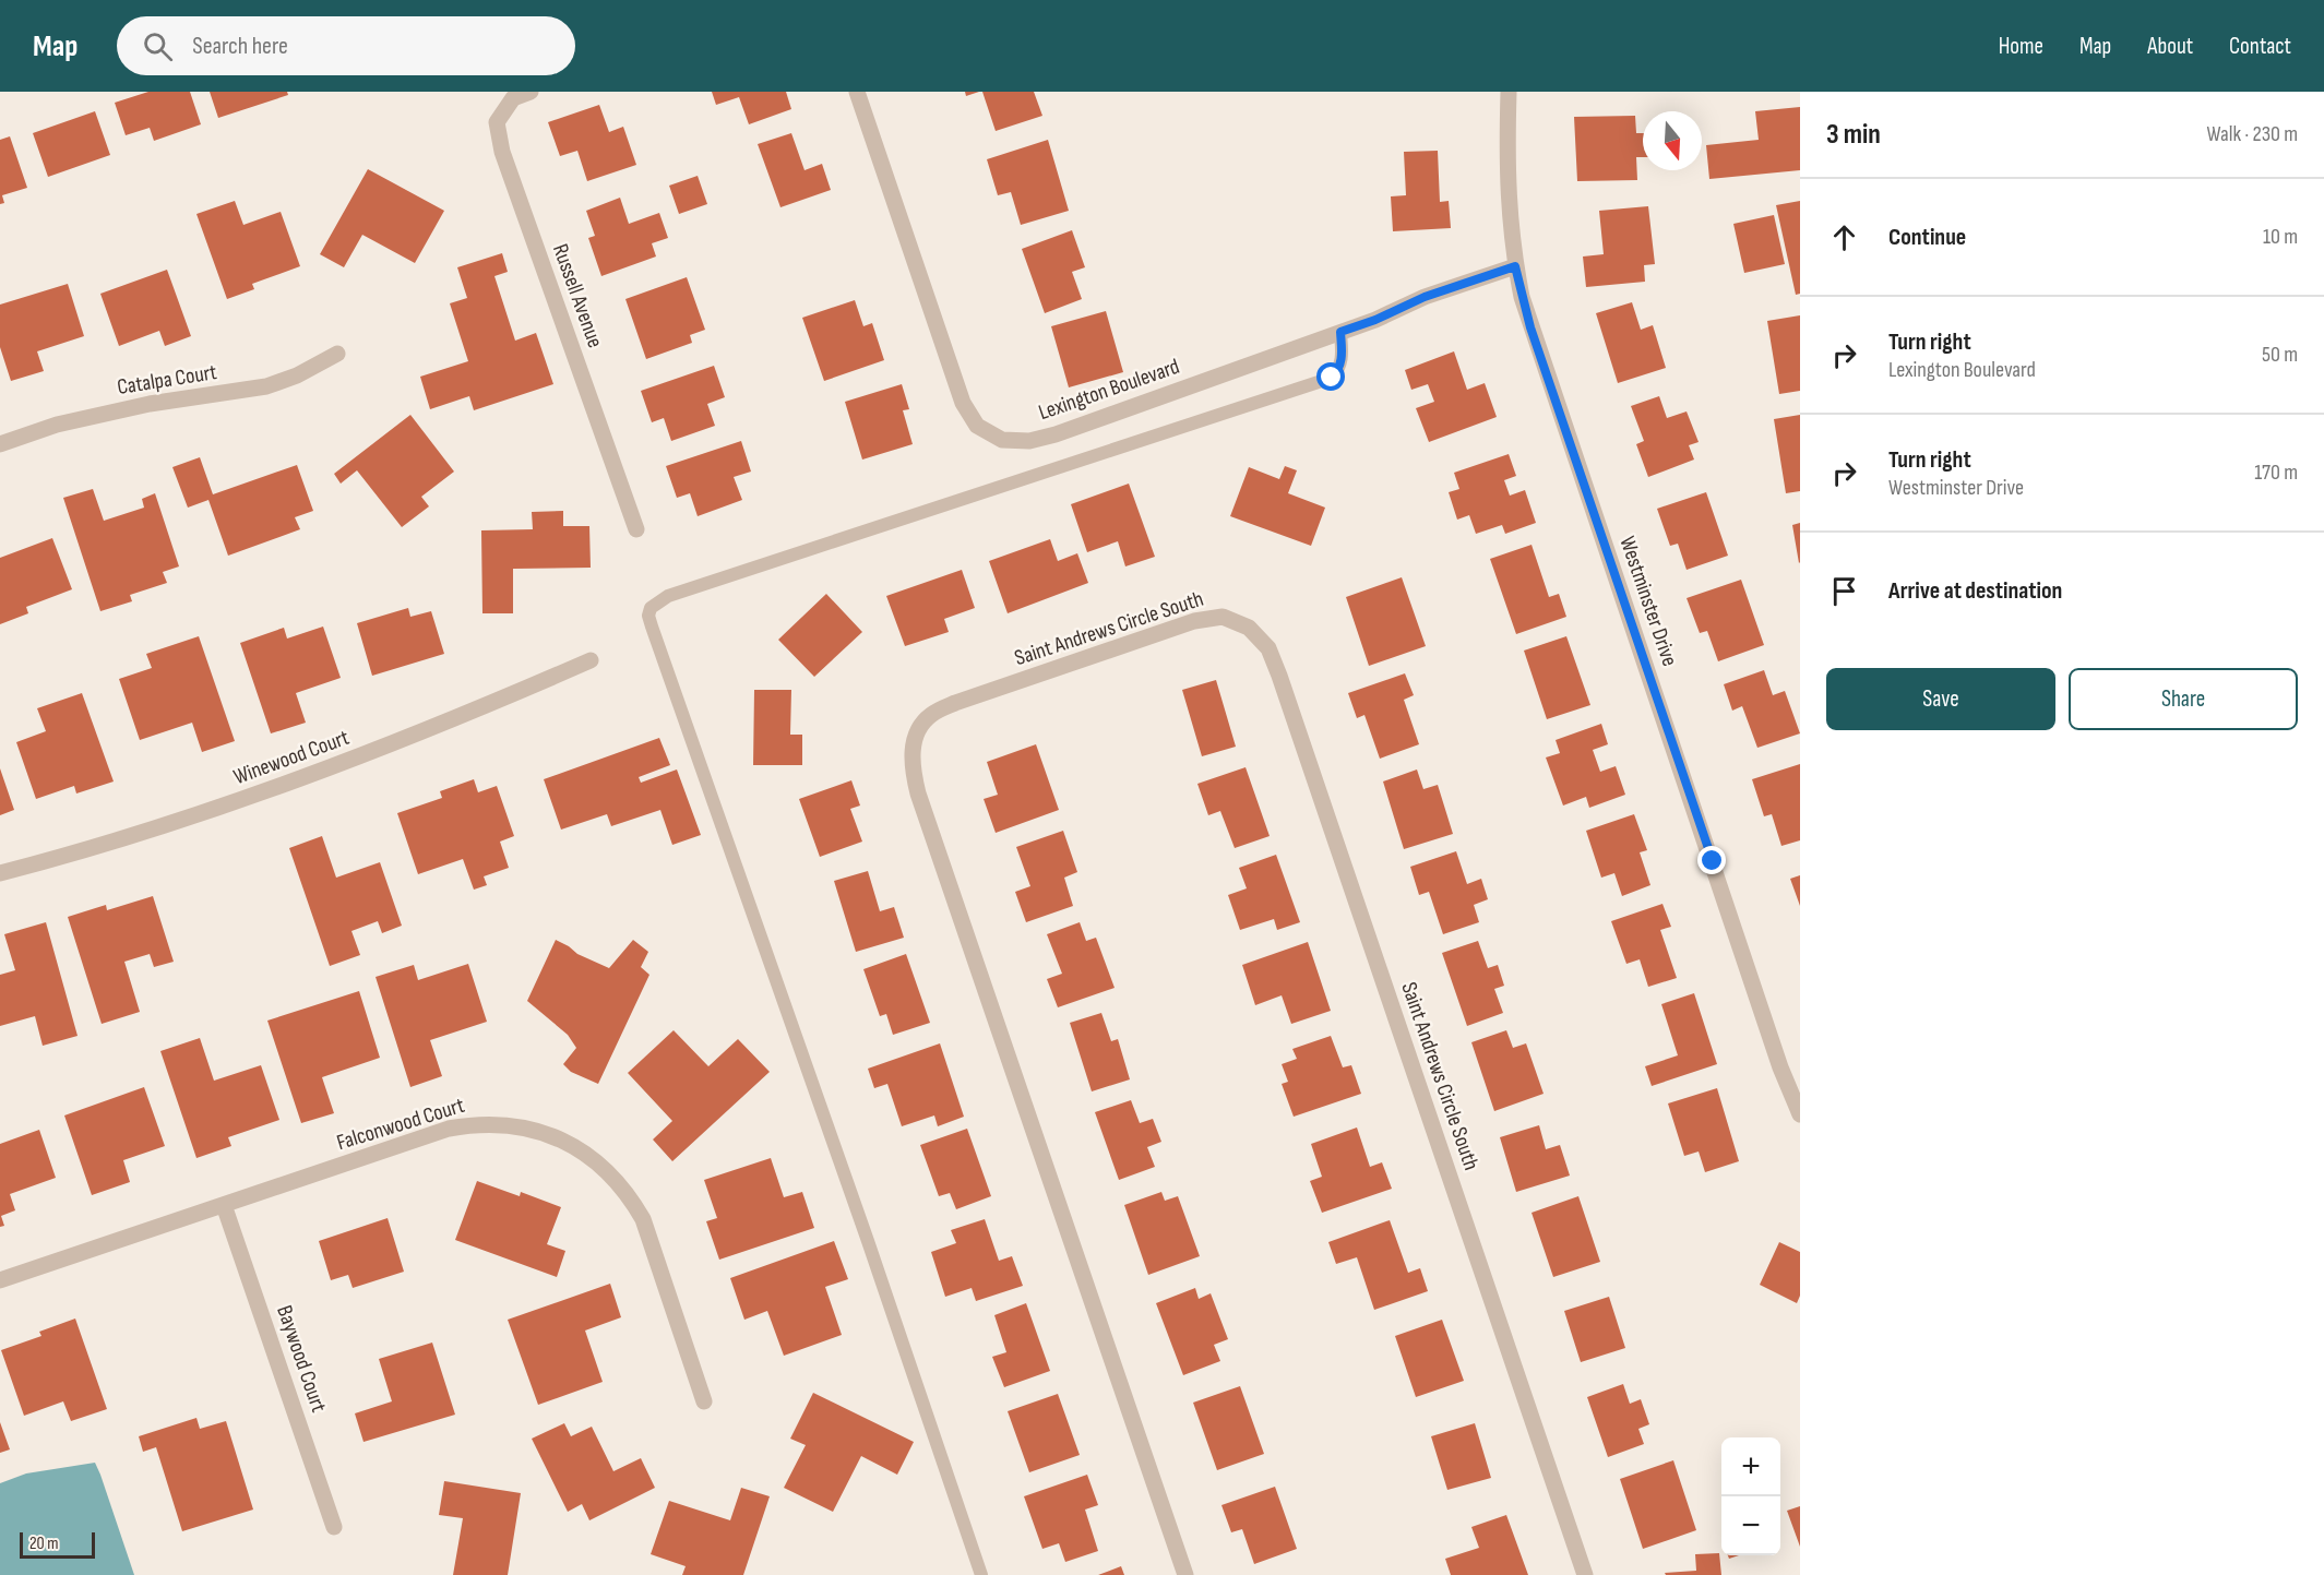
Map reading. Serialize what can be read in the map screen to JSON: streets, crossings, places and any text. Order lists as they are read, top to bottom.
{
  "streets": {
    "street": [
      "Russell Avenue",
      "Catalpa Court",
      "Lexington Boulevard",
      "Westminster Drive",
      "Saint Andrews Circle South",
      "Winewood Court",
      "Falconwood Court",
      "Baywood Court"
    ]
  },
  "crossings": [
    ["Lexington Boulevard", "Westminster Drive"],
    ["Falconwood Court", "Baywood Court"]
  ],
  "scale_bar": "20 m",
  "north": "bottom",
  "page": {
    "header": "Map",
    "search": "Search here",
    "nav": [
      "Home",
      "Map",
      "About",
      "Contact"
    ],
    "heading": ["3 min", "Walk · 230 m"],
    "list": [
      ["Continue", "10 m"],
      ["Turn right", "Lexington Boulevard", "50 m"],
      ["Turn right", "Westminster Drive", "170 m"],
      "Arrive at destination"
    ],
    "buttons": ["Save", "Share"],
    "map_buttons": ["+", "−"],
    "scale": "20 m"
  }
}
